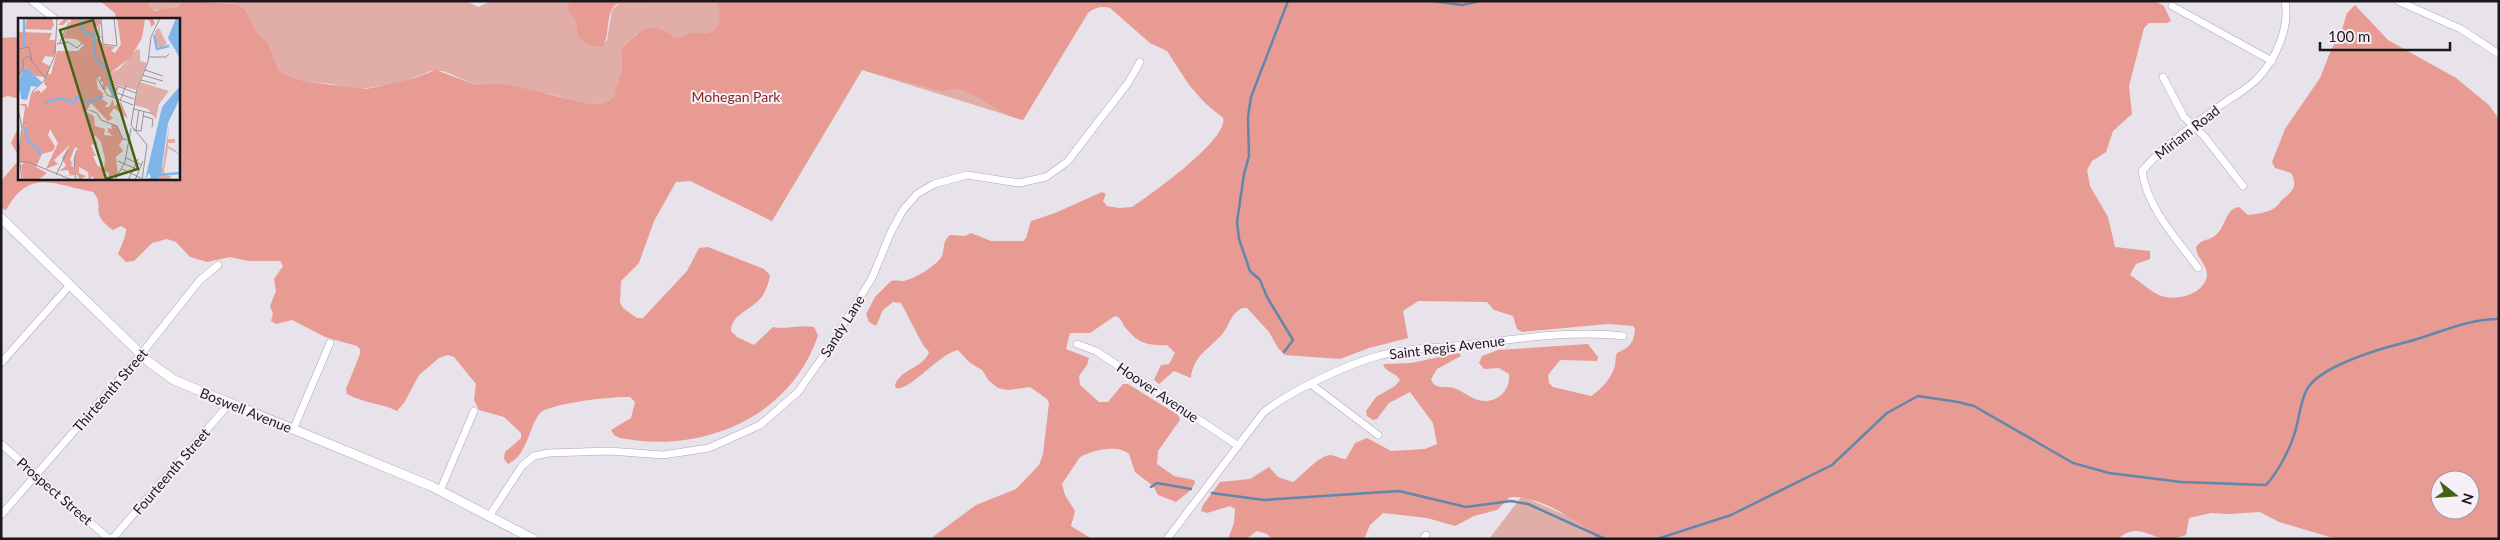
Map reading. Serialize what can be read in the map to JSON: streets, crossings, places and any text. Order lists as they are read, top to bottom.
{
  "streets": {
    "street": [
      "Miriam Road",
      "Sandy Lane",
      "Saint Regis Avenue",
      "Thirteenth Street",
      "Hoover Avenue",
      "Boswell Avenue",
      "Fourteenth Street",
      "Prospect Street"
    ]
  },
  "crossings": [
    ["Sandy Lane", "Boswell Avenue"],
    ["Saint Regis Avenue", "Hoover Avenue"],
    ["Thirteenth Street", "Boswell Avenue"],
    ["Thirteenth Street", "Prospect Street"],
    ["Boswell Avenue", "Fourteenth Street"],
    ["Fourteenth Street", "Prospect Street"]
  ],
  "parks": ["Mohegan Park"],
  "scale_bar": "100 m",
  "north": "right"
}
